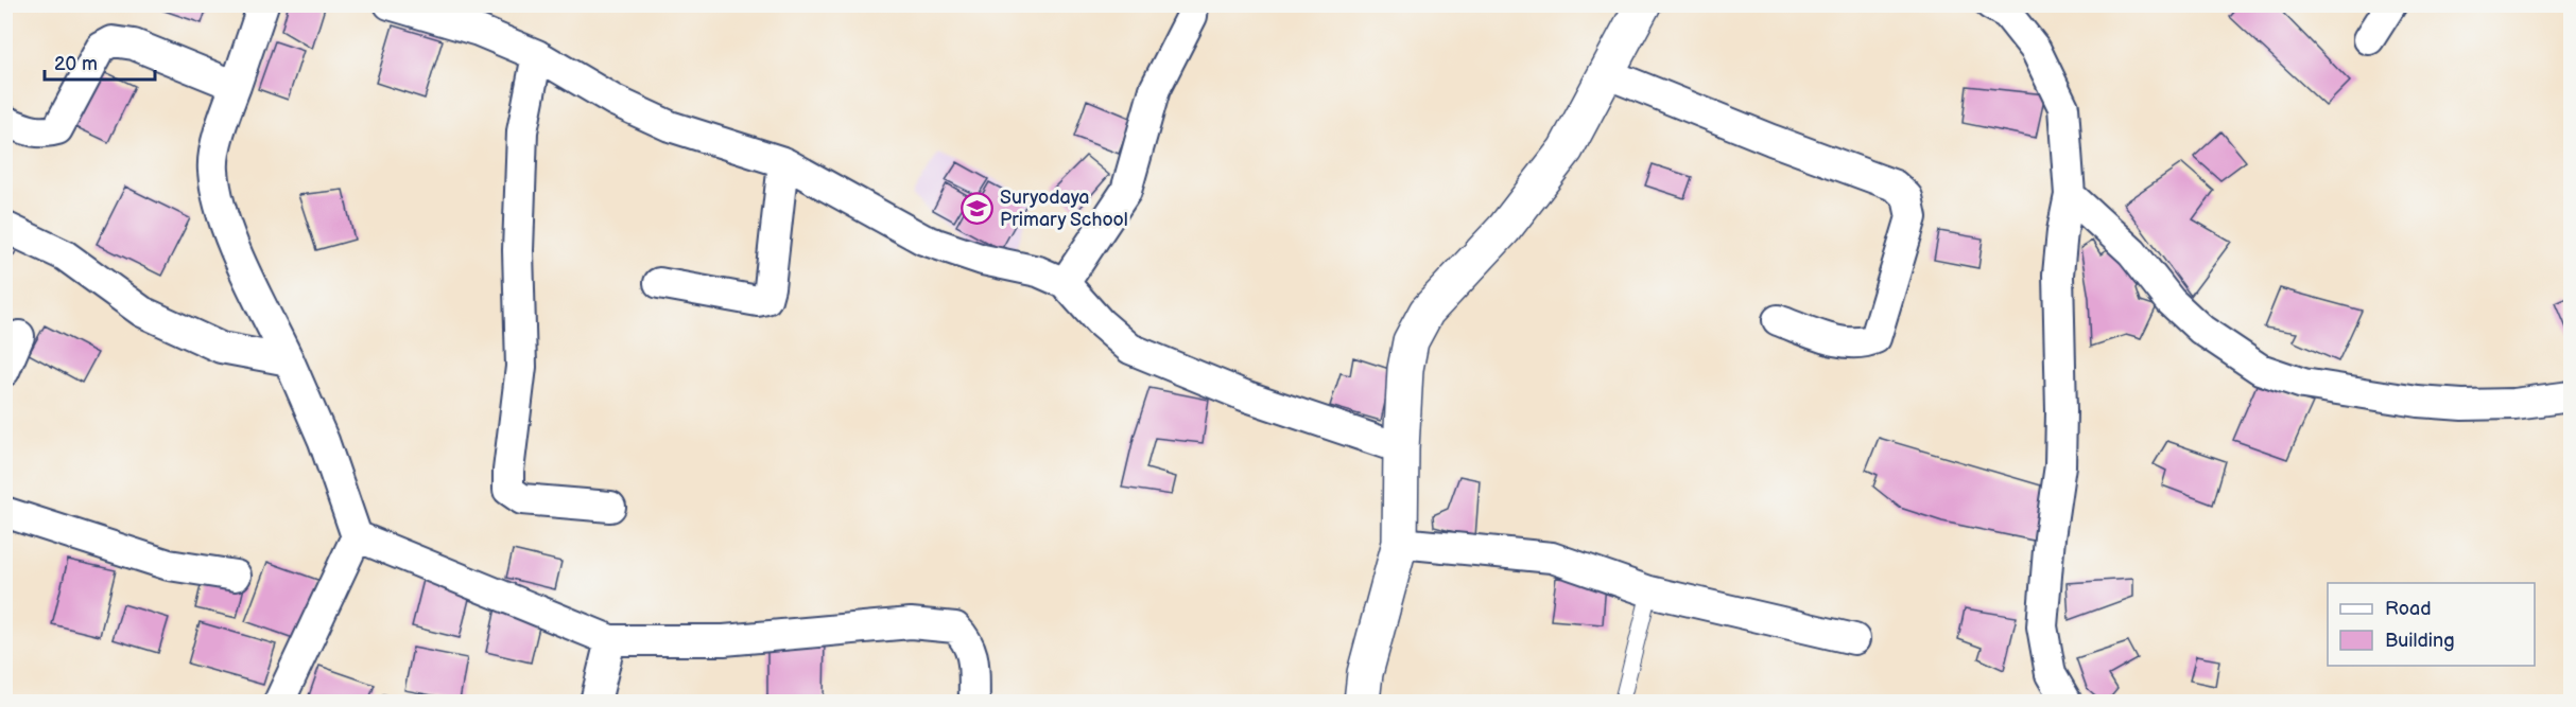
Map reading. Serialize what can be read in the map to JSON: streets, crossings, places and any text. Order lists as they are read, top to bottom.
{
  "places": {
    "school or university": ["Suryodaya Primary School"]
  },
  "legend": ["Road", "Building"],
  "scale_bar": "20 m"
}
